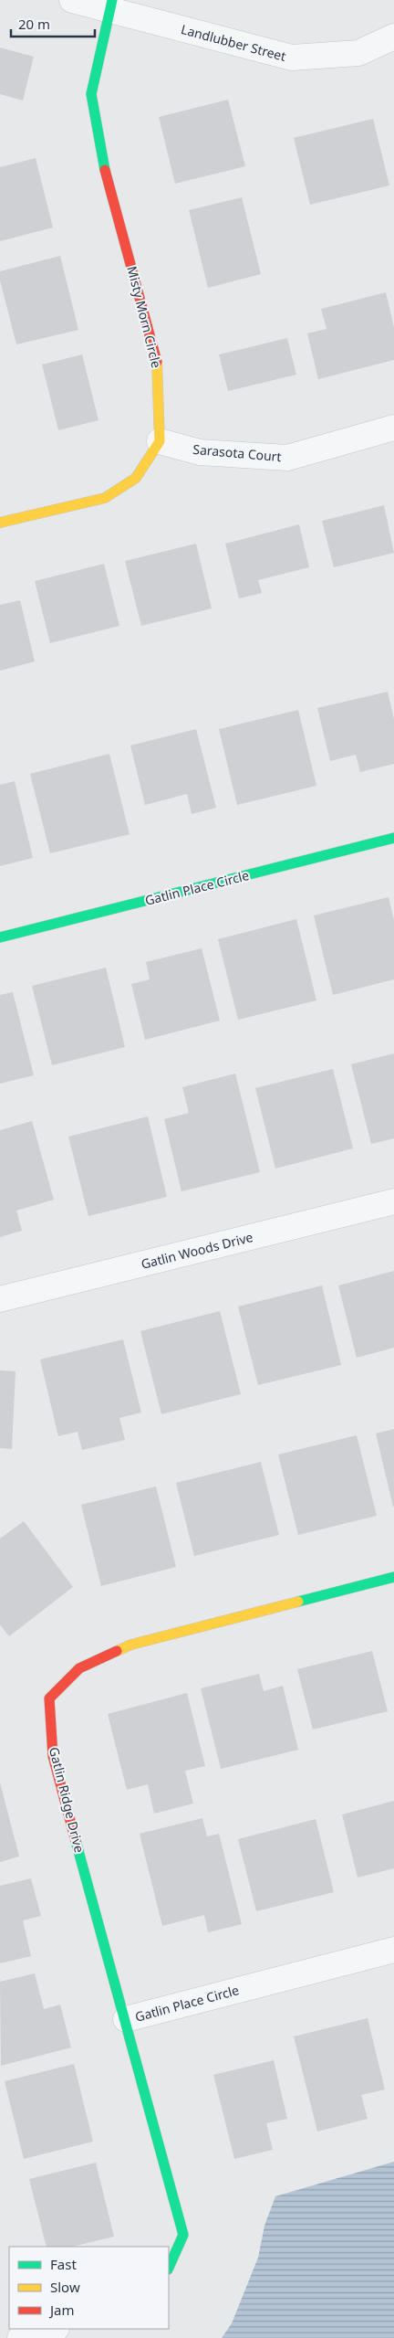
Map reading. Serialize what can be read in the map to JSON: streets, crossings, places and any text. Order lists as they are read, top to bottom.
{
  "streets": {
    "street": [
      "Landlubber Street",
      "Misty Morn Circle",
      "Sarasota Court",
      "Gatlin Place Circle",
      "Gatlin Woods Drive",
      "Gatlin Ridge Drive"
    ]
  },
  "crossings": [
    ["Landlubber Street", "Misty Morn Circle"],
    ["Misty Morn Circle", "Sarasota Court"],
    ["Gatlin Place Circle", "Gatlin Ridge Drive"]
  ],
  "legend": ["Fast", "Slow", "Jam"],
  "scale_bar": "20 m"
}
